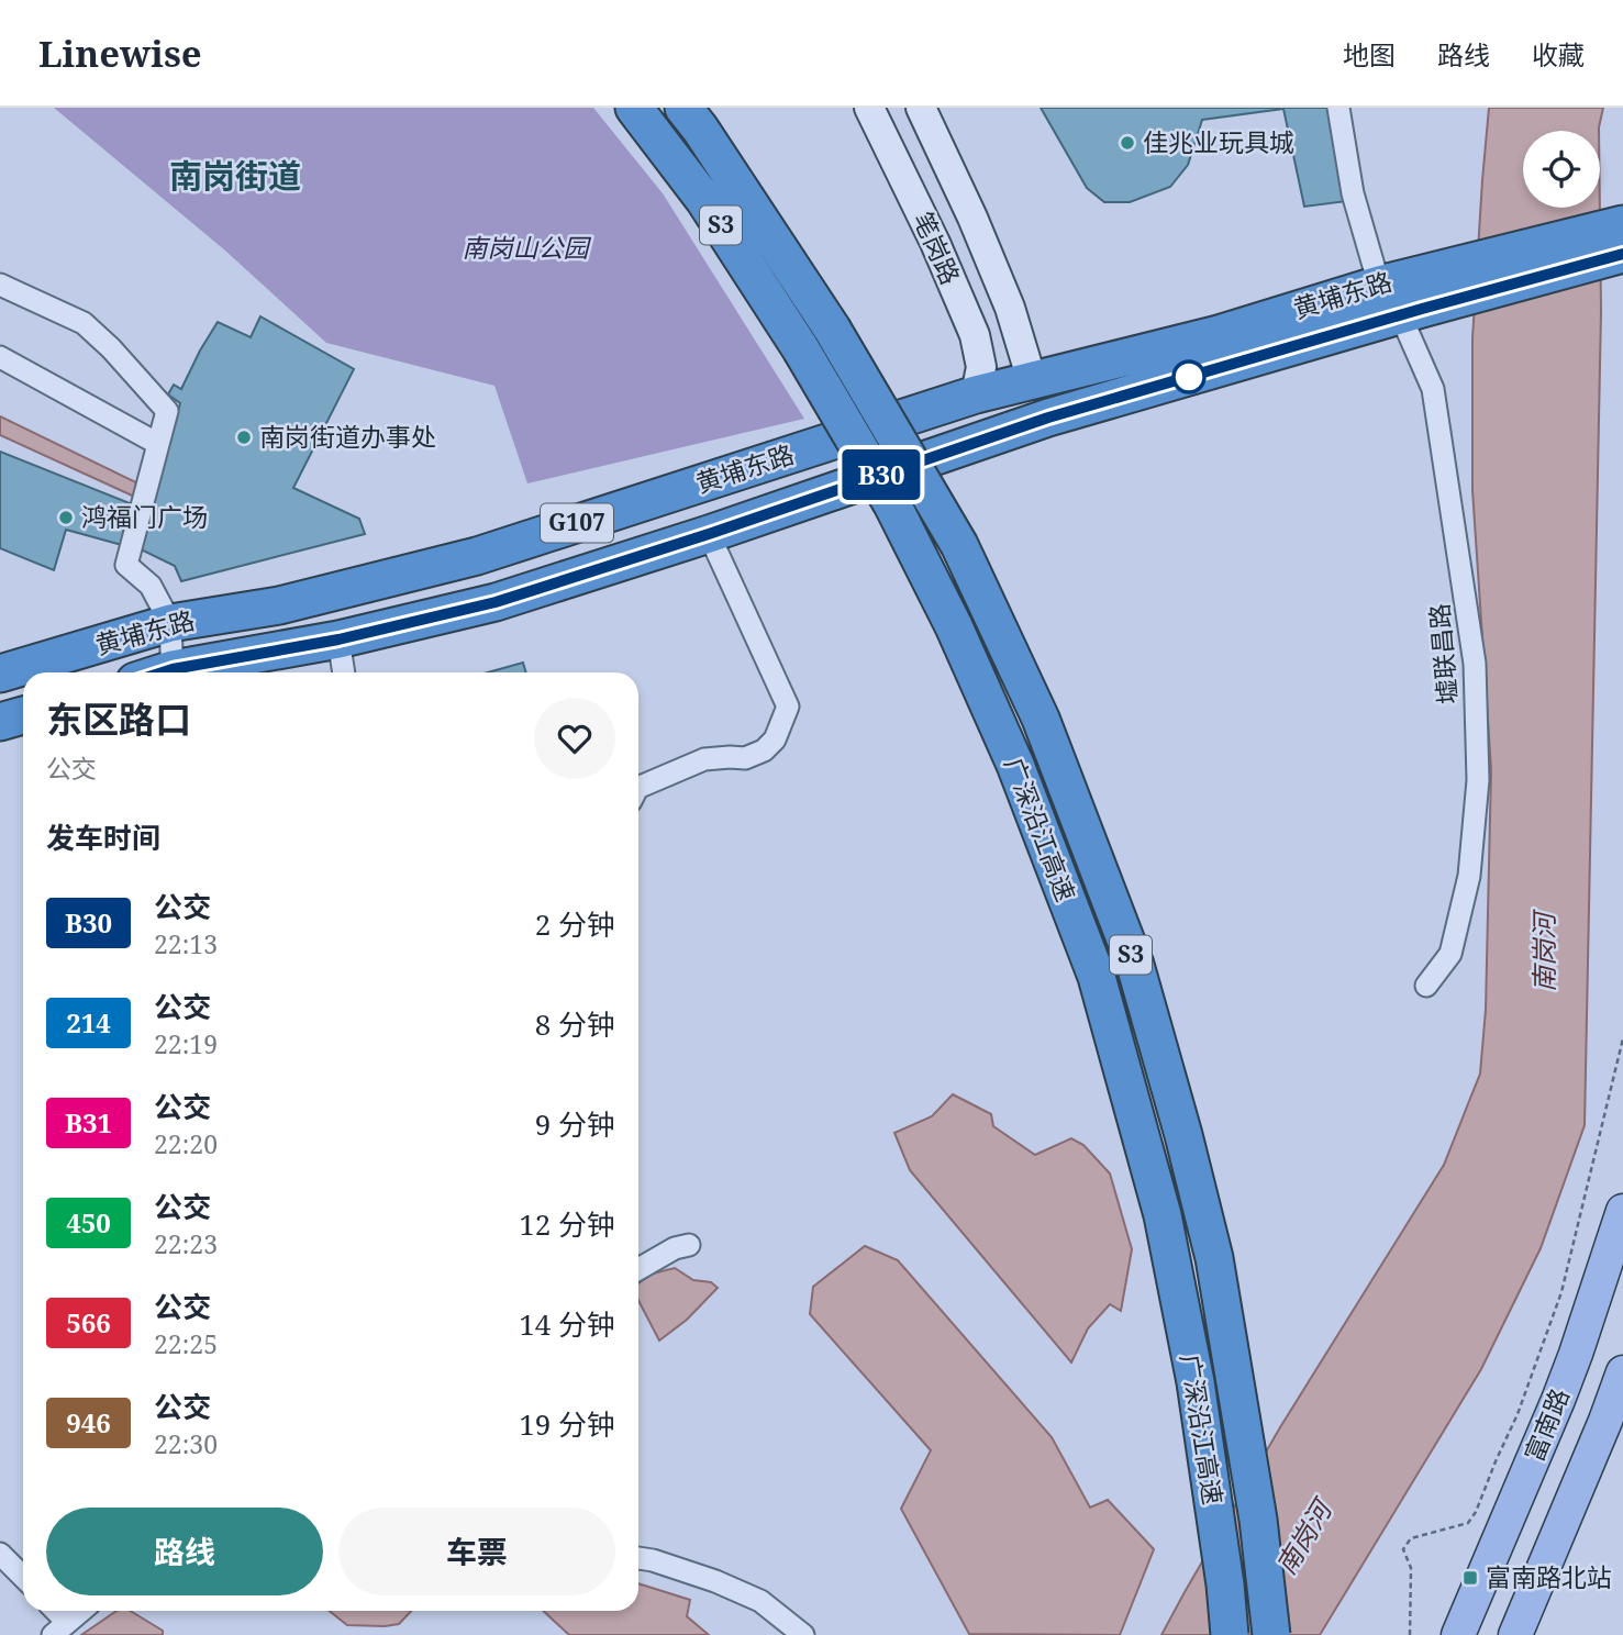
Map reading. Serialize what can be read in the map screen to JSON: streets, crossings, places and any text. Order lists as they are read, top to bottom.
{
  "streets": {
    "highway": [
      "S3",
      "黄埔东路",
      "G107",
      "广深沿江高速"
    ],
    "main road": ["富南路"],
    "street": ["笔岗路", "墟联昌路"]
  },
  "crossings": [
    ["笔岗路", "黄埔东路"],
    ["黄埔东路", "墟联昌路"]
  ],
  "districts": ["南岗街道"],
  "water": ["南岗河"],
  "parks": ["南岗山公园"],
  "places": {
    "other": ["佳兆业玩具城", "南岗街道办事处", "鸿福门广场"],
    "transit": ["富南路北站"]
  },
  "lines": ["bus line B30"],
  "page": {
    "header": "Linewise",
    "nav": ["地图", "路线", "收藏"],
    "on_map": "B30",
    "heading": [
      ["东区路口", "公交"],
      "发车时间"
    ],
    "list": [
      {
        "mark": "B30",
        "name": "公交",
        "note": "22:13",
        "value": "2 分钟"
      },
      {
        "mark": "214",
        "name": "公交",
        "note": "22:19",
        "value": "8 分钟"
      },
      {
        "mark": "B31",
        "name": "公交",
        "note": "22:20",
        "value": "9 分钟"
      },
      {
        "mark": "450",
        "name": "公交",
        "note": "22:23",
        "value": "12 分钟"
      },
      {
        "mark": "566",
        "name": "公交",
        "note": "22:25",
        "value": "14 分钟"
      },
      {
        "mark": "946",
        "name": "公交",
        "note": "22:30",
        "value": "19 分钟"
      }
    ],
    "buttons": ["路线", "车票"]
  }
}
